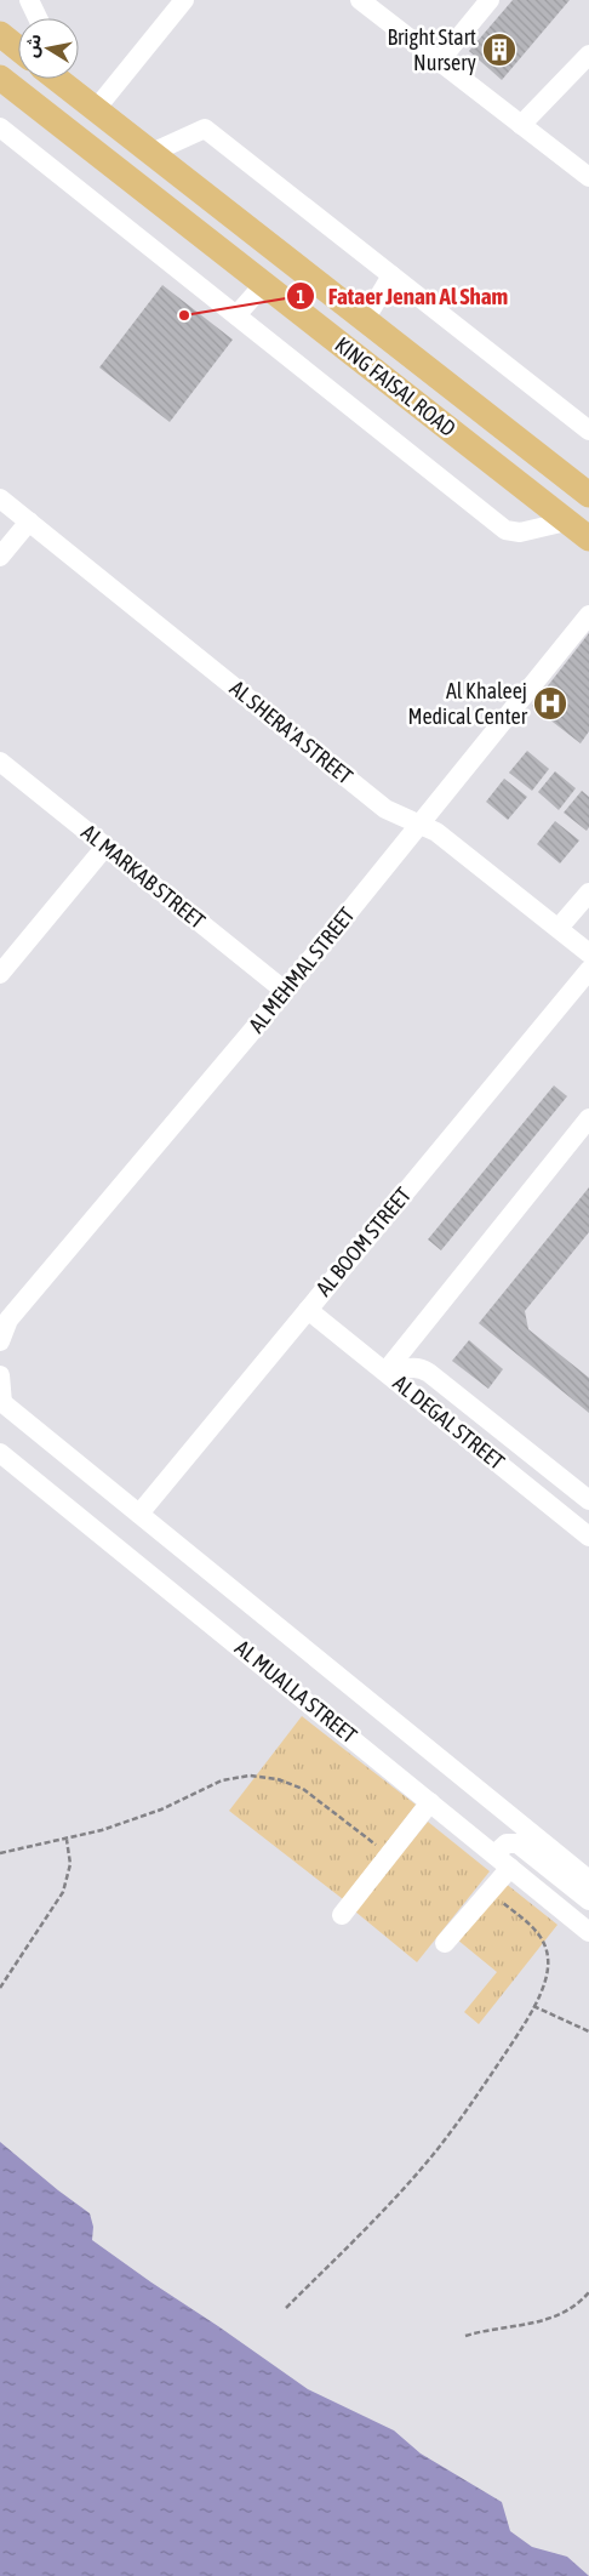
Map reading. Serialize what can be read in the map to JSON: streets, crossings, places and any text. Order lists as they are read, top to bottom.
{
  "streets": {
    "main road": ["KING FAISAL ROAD"],
    "street": [
      "AL SHERA'A STREET",
      "AL MARKAB STREET",
      "AL MEHMAL STREET",
      "AL BOOM STREET",
      "AL DEGAL STREET",
      "AL MUALLA STREET"
    ]
  },
  "crossings": [
    ["AL SHERA'A STREET", "AL MEHMAL STREET"],
    ["AL MARKAB STREET", "AL MEHMAL STREET"],
    ["AL BOOM STREET", "AL DEGAL STREET"],
    ["AL BOOM STREET", "AL MUALLA STREET"]
  ],
  "places": {
    "building": ["Bright Start Nursery"],
    "other": ["Fataer Jenan Al Sham"],
    "hospital": ["Al Khaleej Medical Center"]
  },
  "north": "left"
}
